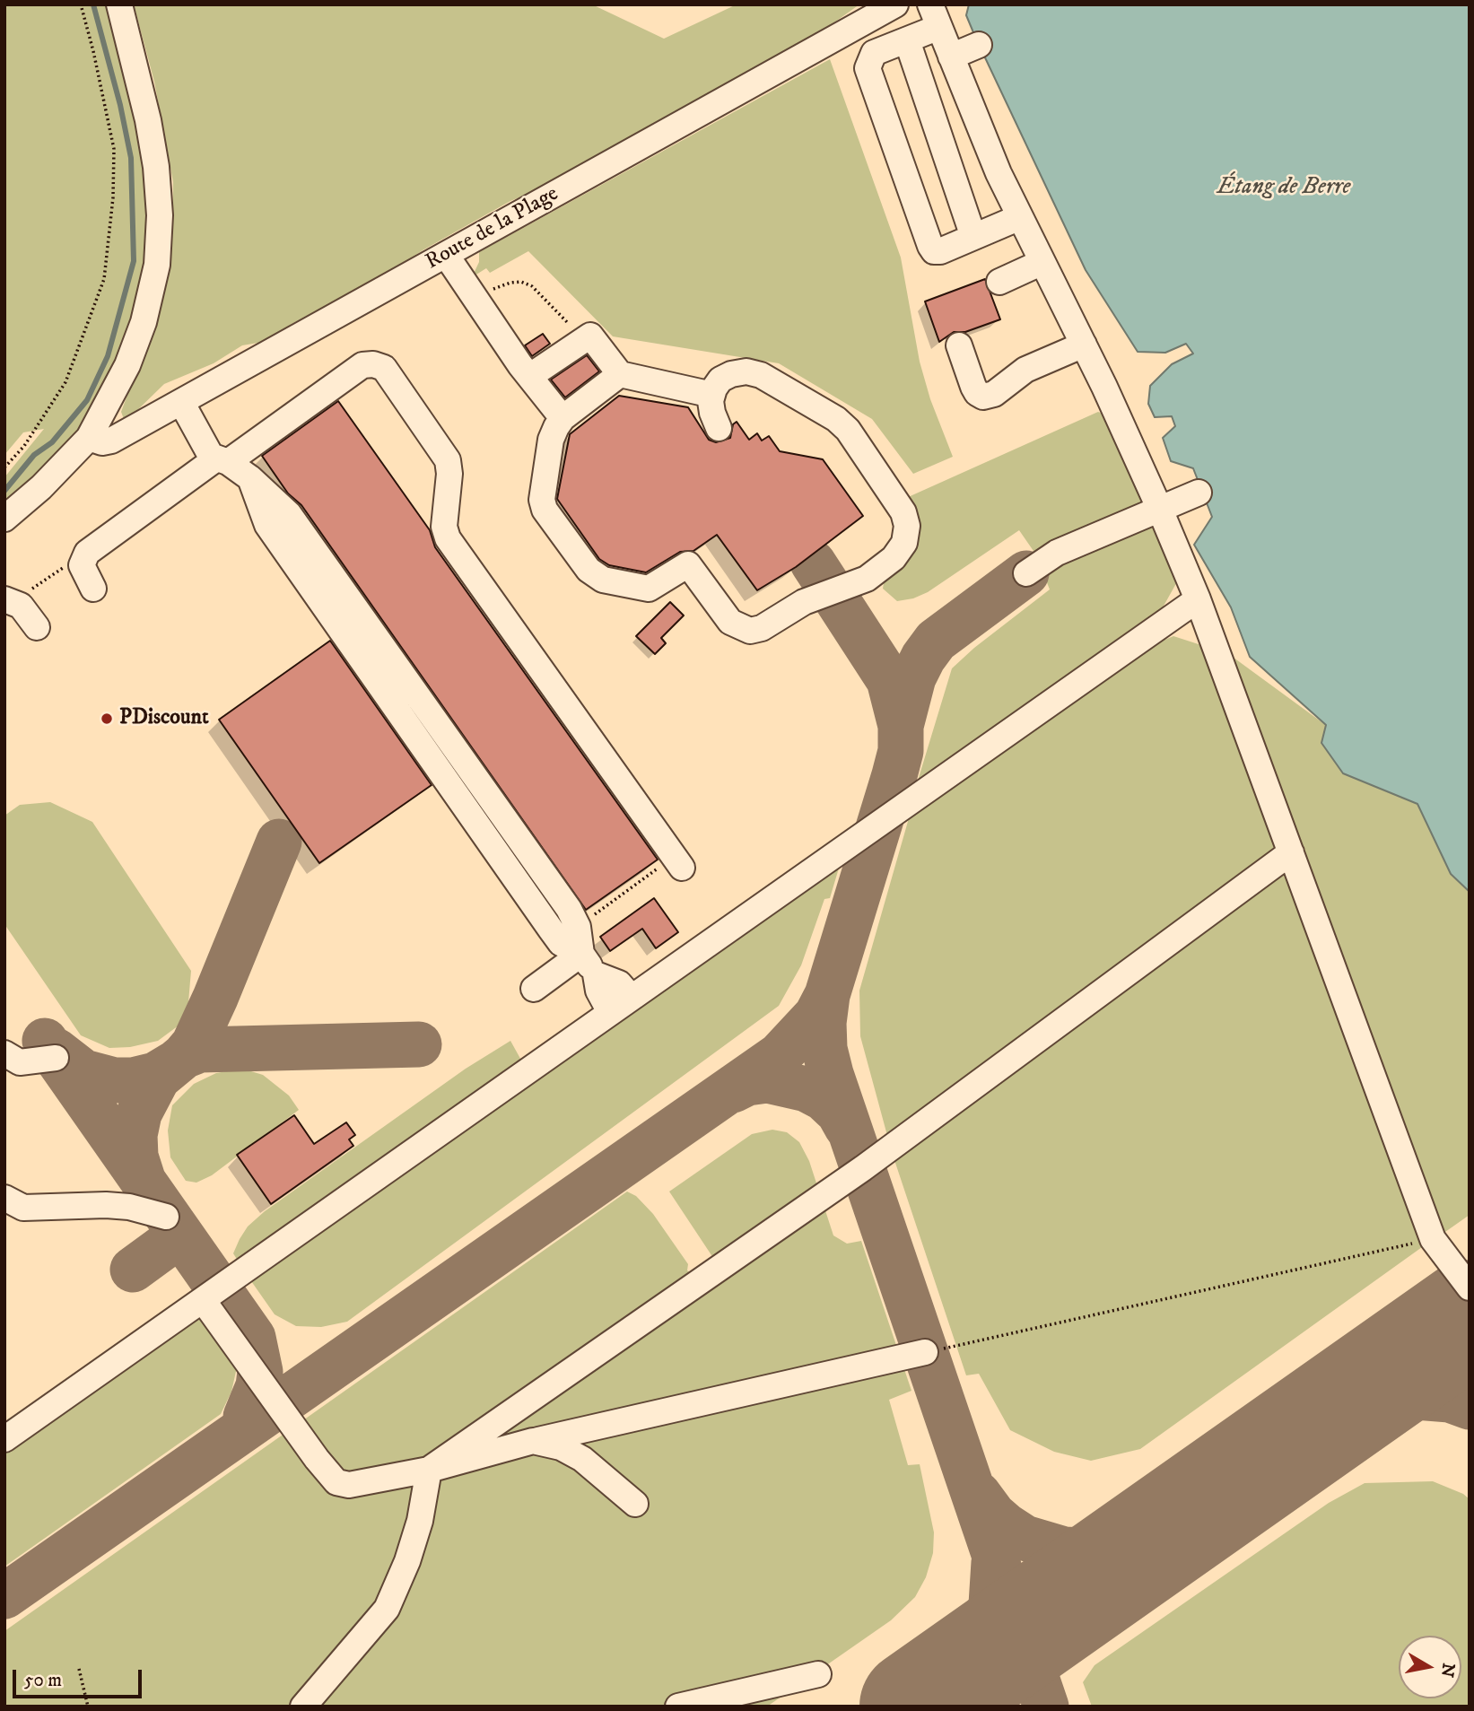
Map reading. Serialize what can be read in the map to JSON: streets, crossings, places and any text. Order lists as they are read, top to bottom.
{
  "streets": {
    "street": ["Route de la Plage"]
  },
  "water": ["Étang de Berre"],
  "places": ["PDiscount"],
  "scale_bar": "50 m",
  "north": "right"
}
